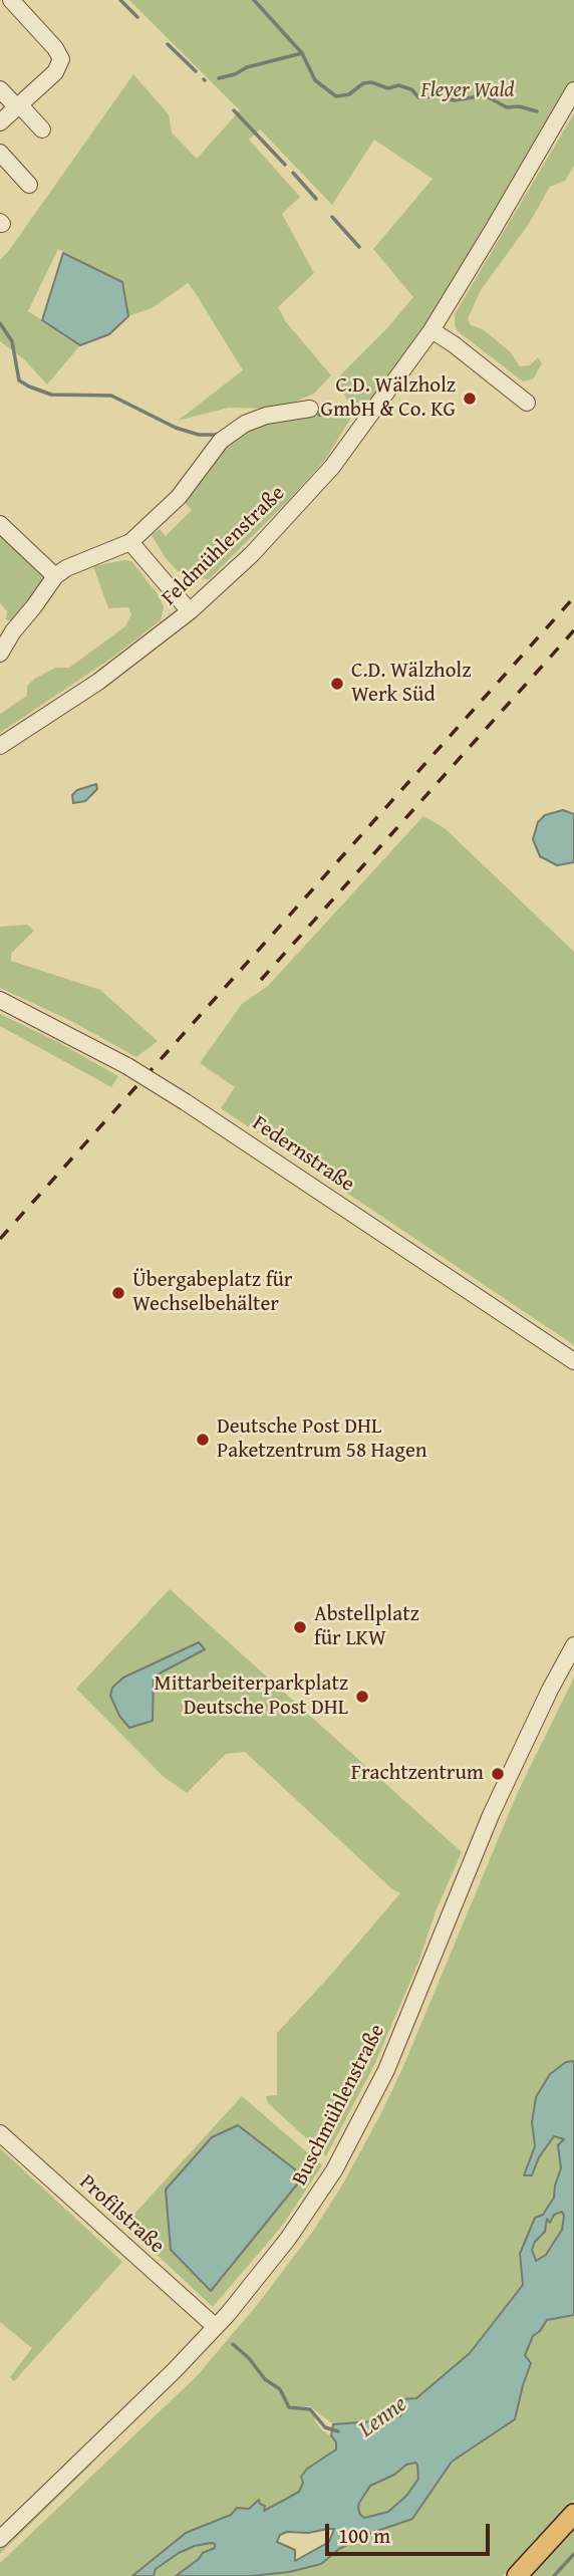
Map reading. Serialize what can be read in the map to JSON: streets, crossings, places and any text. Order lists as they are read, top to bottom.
{
  "streets": {
    "street": [
      "Feldmühlenstraße",
      "Federnstraße",
      "Buschmühlenstraße",
      "Profilstraße"
    ]
  },
  "crossings": [
    ["Buschmühlenstraße", "Profilstraße"]
  ],
  "water": ["Lenne"],
  "parks": ["Fleyer Wald"],
  "places": [
    "C.D. Wälzholz GmbH & Co. KG",
    "C.D. Wälzholz Werk Süd",
    "Übergabeplatz für Wechselbehälter",
    "Deutsche Post DHL Paketzentrum 58 Hagen",
    "Abstellplatz für LKW",
    "Mittarbeiterparkplatz Deutsche Post DHL",
    "Frachtzentrum"
  ],
  "scale_bar": "100 m"
}
